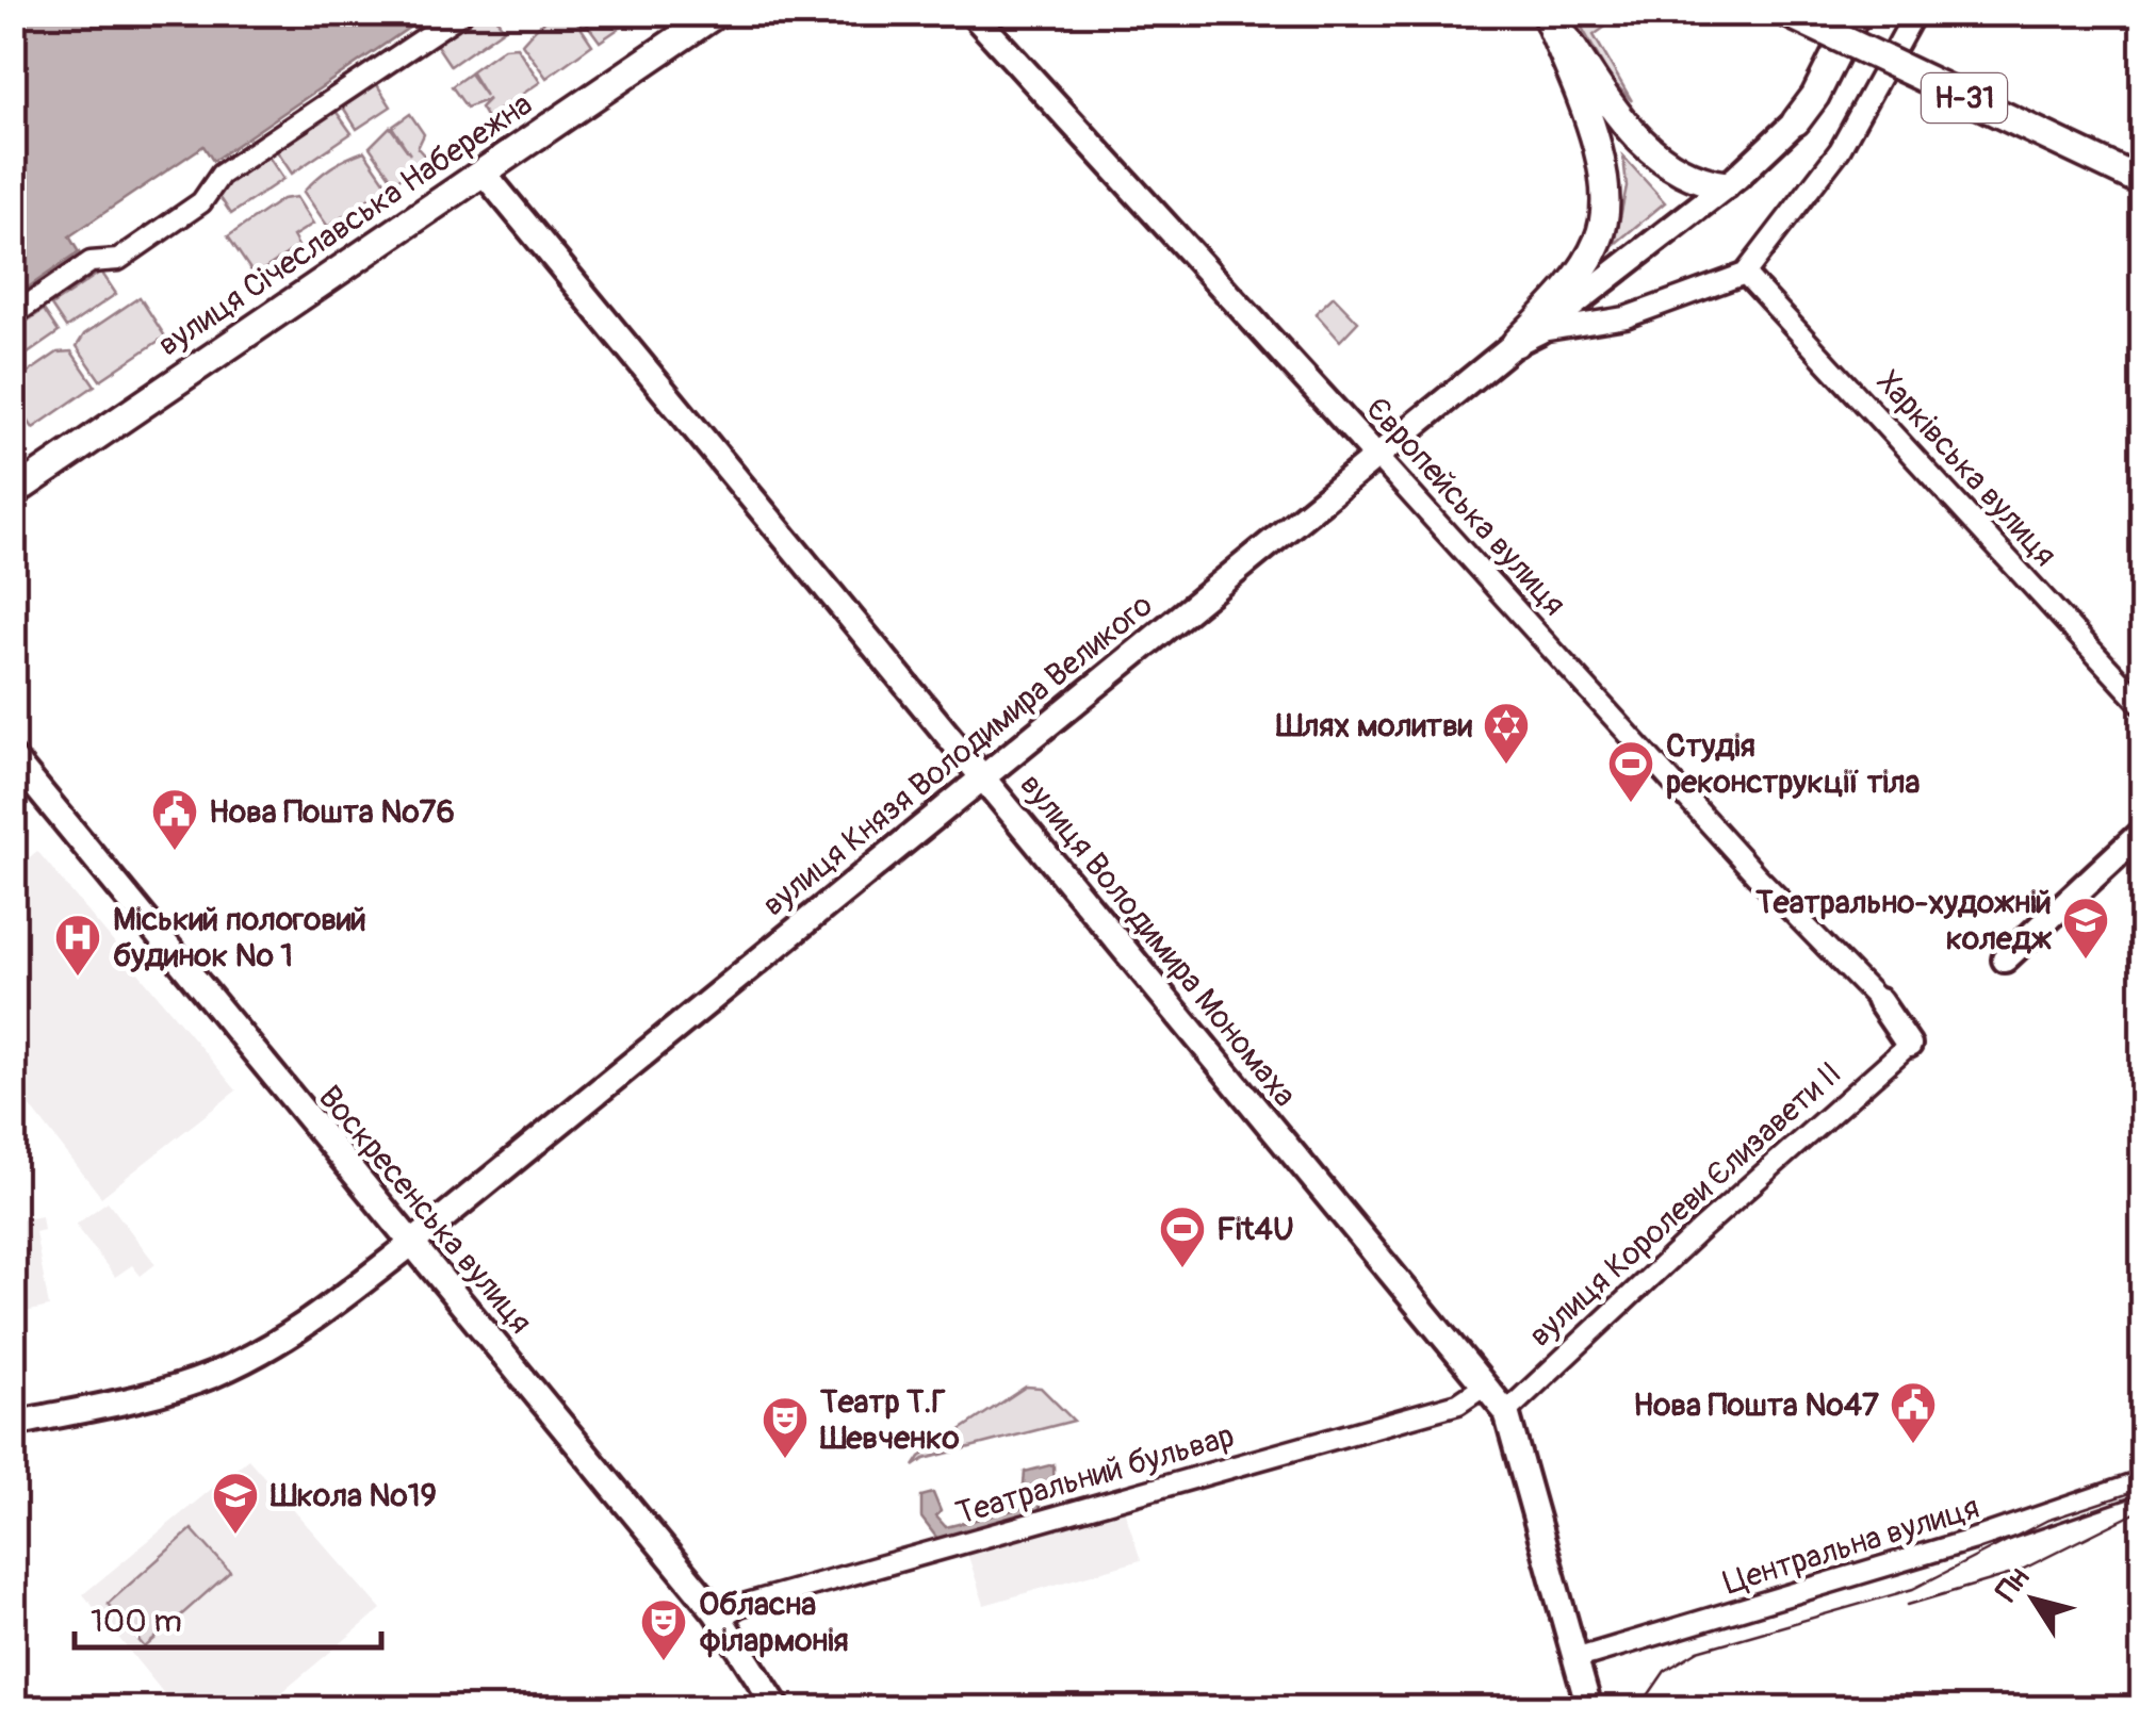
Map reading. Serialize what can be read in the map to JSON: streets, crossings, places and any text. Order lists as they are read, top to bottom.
{
  "streets": {
    "main road": [
      "Н-31",
      "вулиця Січеславська Набережна",
      "Європейська вулиця",
      "вулиця Князя Володимира Великого",
      "вулиця Володимира Мономаха",
      "Воскресенська вулиця"
    ],
    "street": [
      "Харківська вулиця",
      "вулиця Королеви Єлизавети ІІ",
      "Театральний бульвар",
      "Центральна вулиця"
    ]
  },
  "crossings": [
    ["вулиця Січеславська Набережна", "вулиця Володимира Мономаха"],
    ["Європейська вулиця", "вулиця Князя Володимира Великого"],
    ["Європейська вулиця", "вулиця Королеви Єлизавети ІІ"],
    ["вулиця Князя Володимира Великого", "вулиця Володимира Мономаха"],
    ["вулиця Князя Володимира Великого", "Воскресенська вулиця"],
    ["вулиця Володимира Мономаха", "вулиця Королеви Єлизавети ІІ"],
    ["вулиця Володимира Мономаха", "Театральний бульвар"],
    ["вулиця Володимира Мономаха", "Центральна вулиця"],
    ["Воскресенська вулиця", "Театральний бульвар"]
  ],
  "places": {
    "synagogue": ["Шлях молитви"],
    "sports": ["Студія реконструкції тіла", "Fit4U"],
    "public building": ["Нова Пошта №76", "Нова Пошта №47"],
    "school or university": ["Театрально-художній коледж", "Школа №19"],
    "hospital": ["Міський пологовий будинок № 1"],
    "theatre": ["Театр Т.Г Шевченко", "Обласна філармонія"]
  },
  "scale_bar": "100 m",
  "north": "top left"
}
